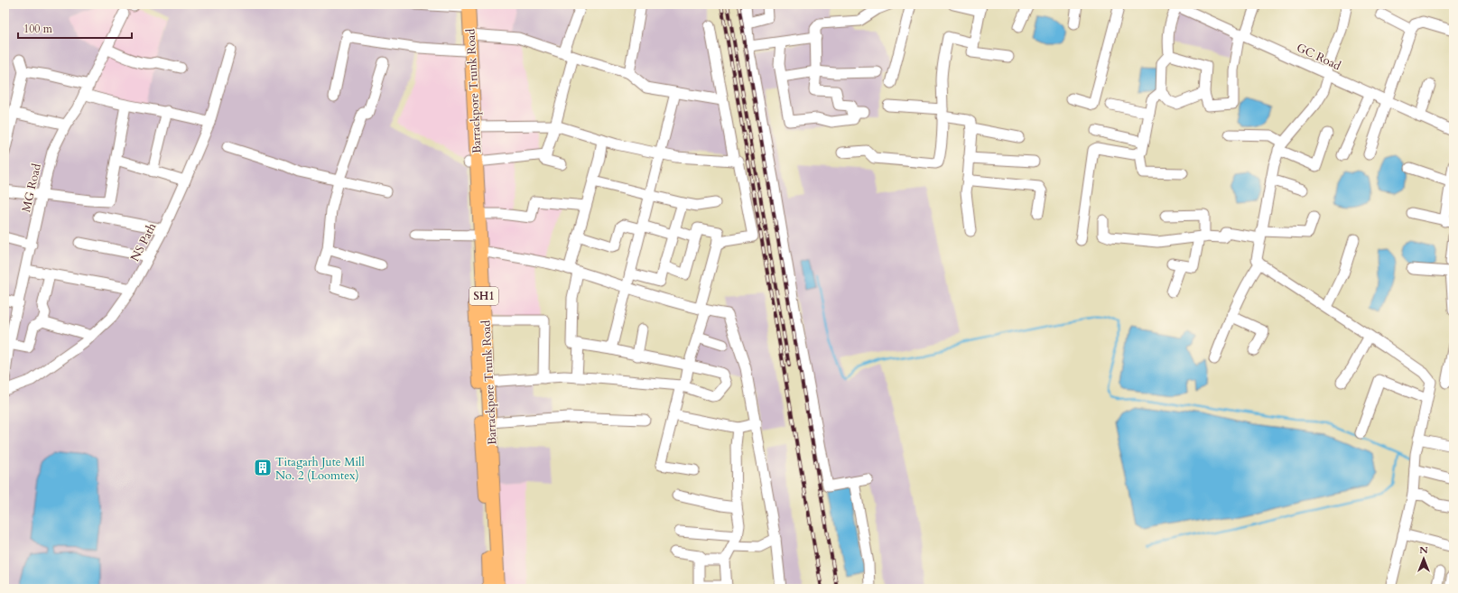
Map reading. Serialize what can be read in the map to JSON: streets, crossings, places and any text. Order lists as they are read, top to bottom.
{
  "streets": {
    "main road": ["Barrackpore Trunk Road", "SH1"],
    "street": ["GC Road", "MG Road", "NS Path"]
  },
  "places": {
    "building": ["Titagarh Jute Mill No. 2 (Loomtex)"]
  },
  "scale_bar": "100 m",
  "north": "top"
}
